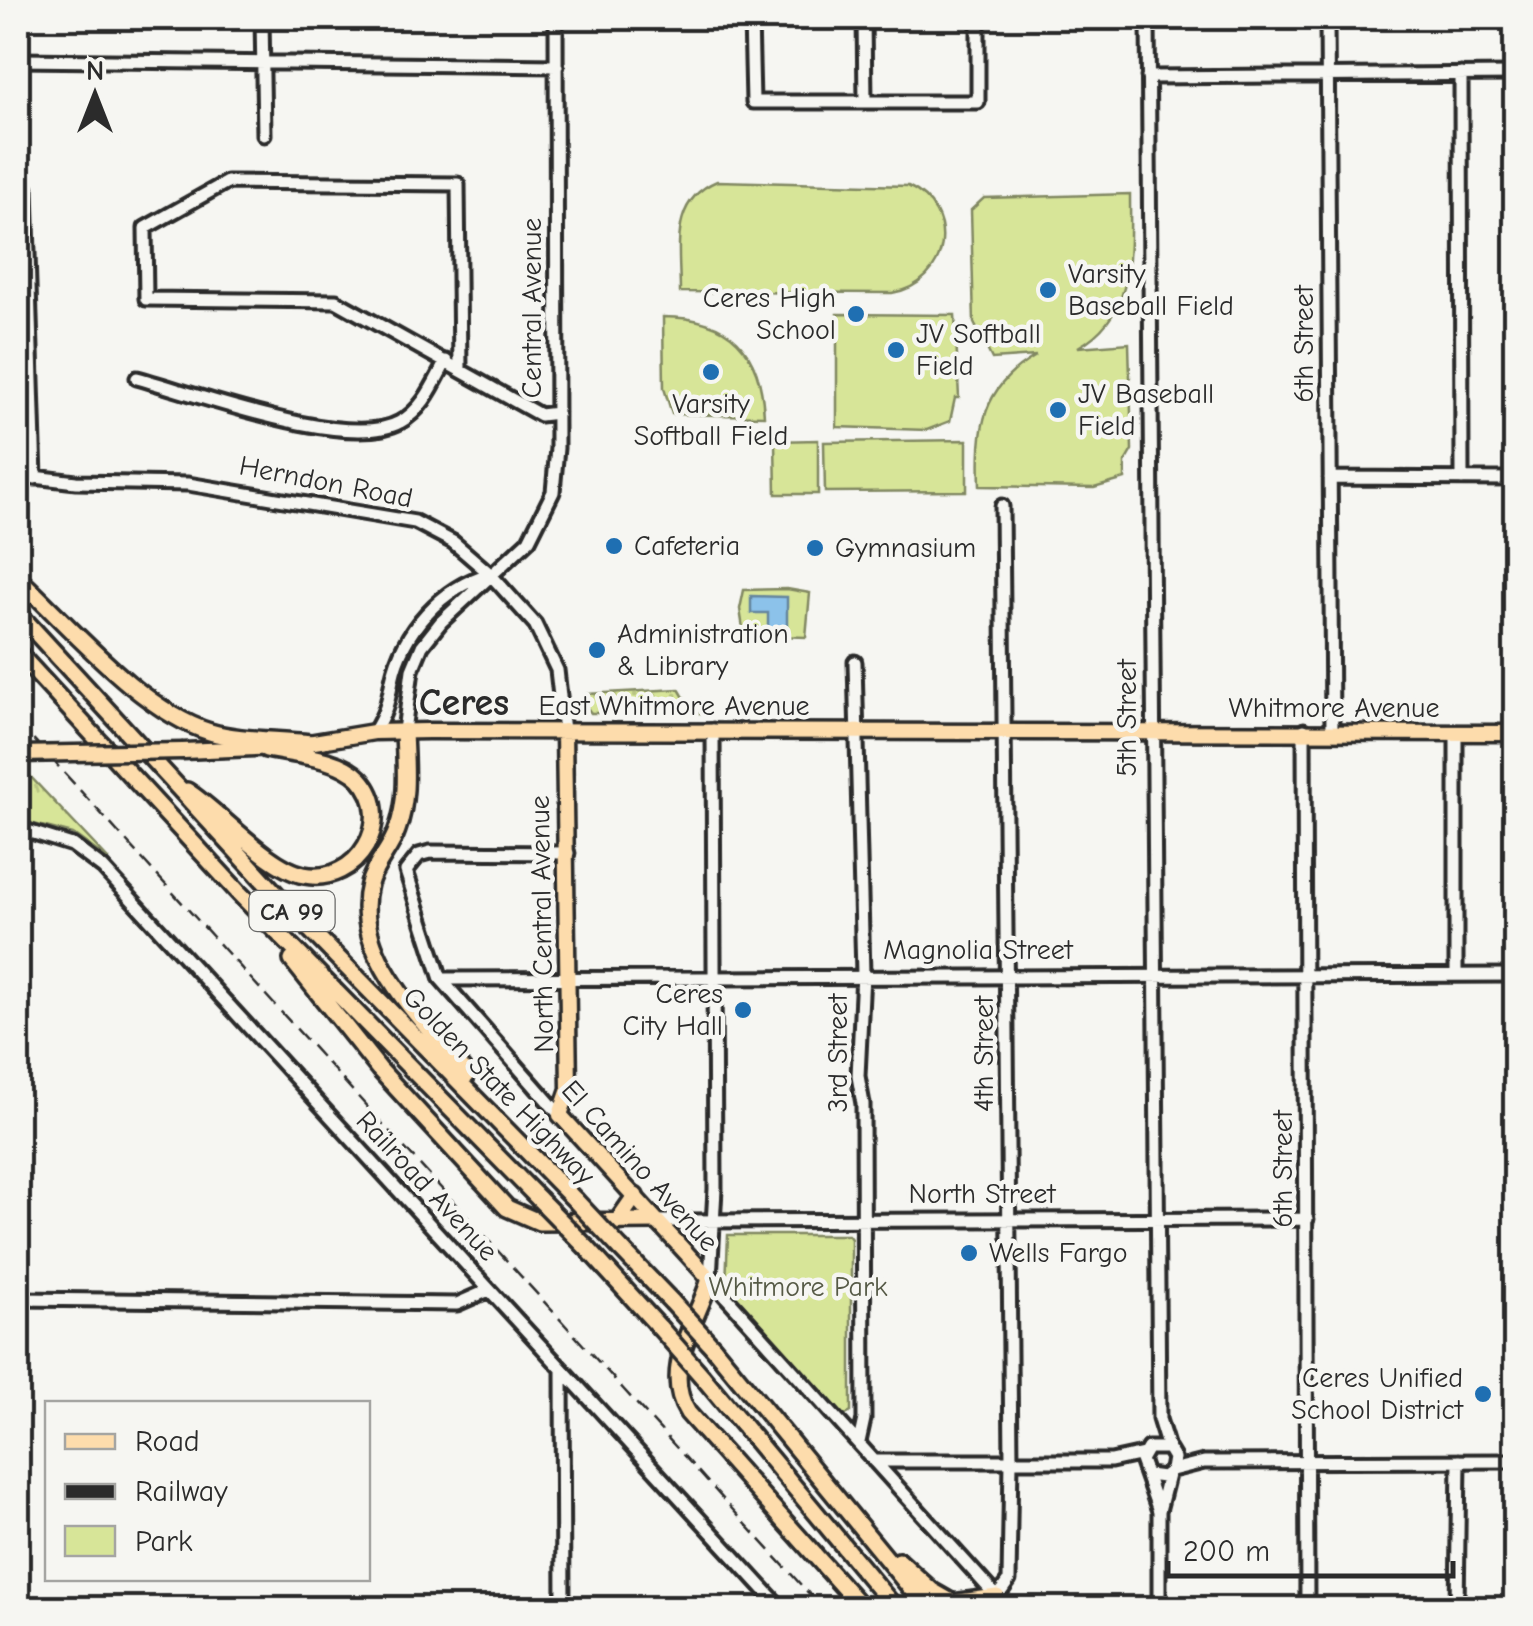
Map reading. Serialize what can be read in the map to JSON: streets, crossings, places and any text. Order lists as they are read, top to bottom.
{
  "streets": {
    "highway": ["CA 99", "Golden State Highway"],
    "main road": [
      "East Whitmore Avenue",
      "Whitmore Avenue",
      "North Central Avenue",
      "El Camino Avenue"
    ],
    "street": [
      "Central Avenue",
      "6th Street",
      "Herndon Road",
      "5th Street",
      "Magnolia Street",
      "3rd Street",
      "4th Street",
      "Railroad Avenue",
      "North Street"
    ]
  },
  "crossings": [
    ["Central Avenue", "Herndon Road"],
    ["6th Street", "Whitmore Avenue"],
    ["6th Street", "Magnolia Street"],
    ["6th Street", "North Street"],
    ["Herndon Road", "East Whitmore Avenue"],
    ["Herndon Road", "North Central Avenue"],
    ["East Whitmore Avenue", "Whitmore Avenue"],
    ["East Whitmore Avenue", "5th Street"],
    ["East Whitmore Avenue", "North Central Avenue"],
    ["East Whitmore Avenue", "3rd Street"],
    ["East Whitmore Avenue", "4th Street"],
    ["Whitmore Avenue", "5th Street"],
    ["5th Street", "Magnolia Street"],
    ["5th Street", "North Street"],
    ["North Central Avenue", "Magnolia Street"],
    ["North Central Avenue", "El Camino Avenue"],
    ["Magnolia Street", "3rd Street"],
    ["Magnolia Street", "4th Street"],
    ["Magnolia Street", "El Camino Avenue"],
    ["3rd Street", "El Camino Avenue"],
    ["3rd Street", "North Street"],
    ["4th Street", "El Camino Avenue"],
    ["4th Street", "North Street"],
    ["El Camino Avenue", "North Street"]
  ],
  "districts": ["Ceres"],
  "parks": ["Whitmore Park"],
  "places": [
    "Varsity Baseball Field",
    "Ceres High School",
    "JV Softball Field",
    "Varsity Softball Field",
    "JV Baseball Field",
    "Cafeteria",
    "Gymnasium",
    "Administration & Library",
    "Ceres City Hall",
    "Wells Fargo",
    "Ceres Unified School District"
  ],
  "legend": ["Road", "Railway", "Park"],
  "scale_bar": "200 m",
  "north": "top"
}
